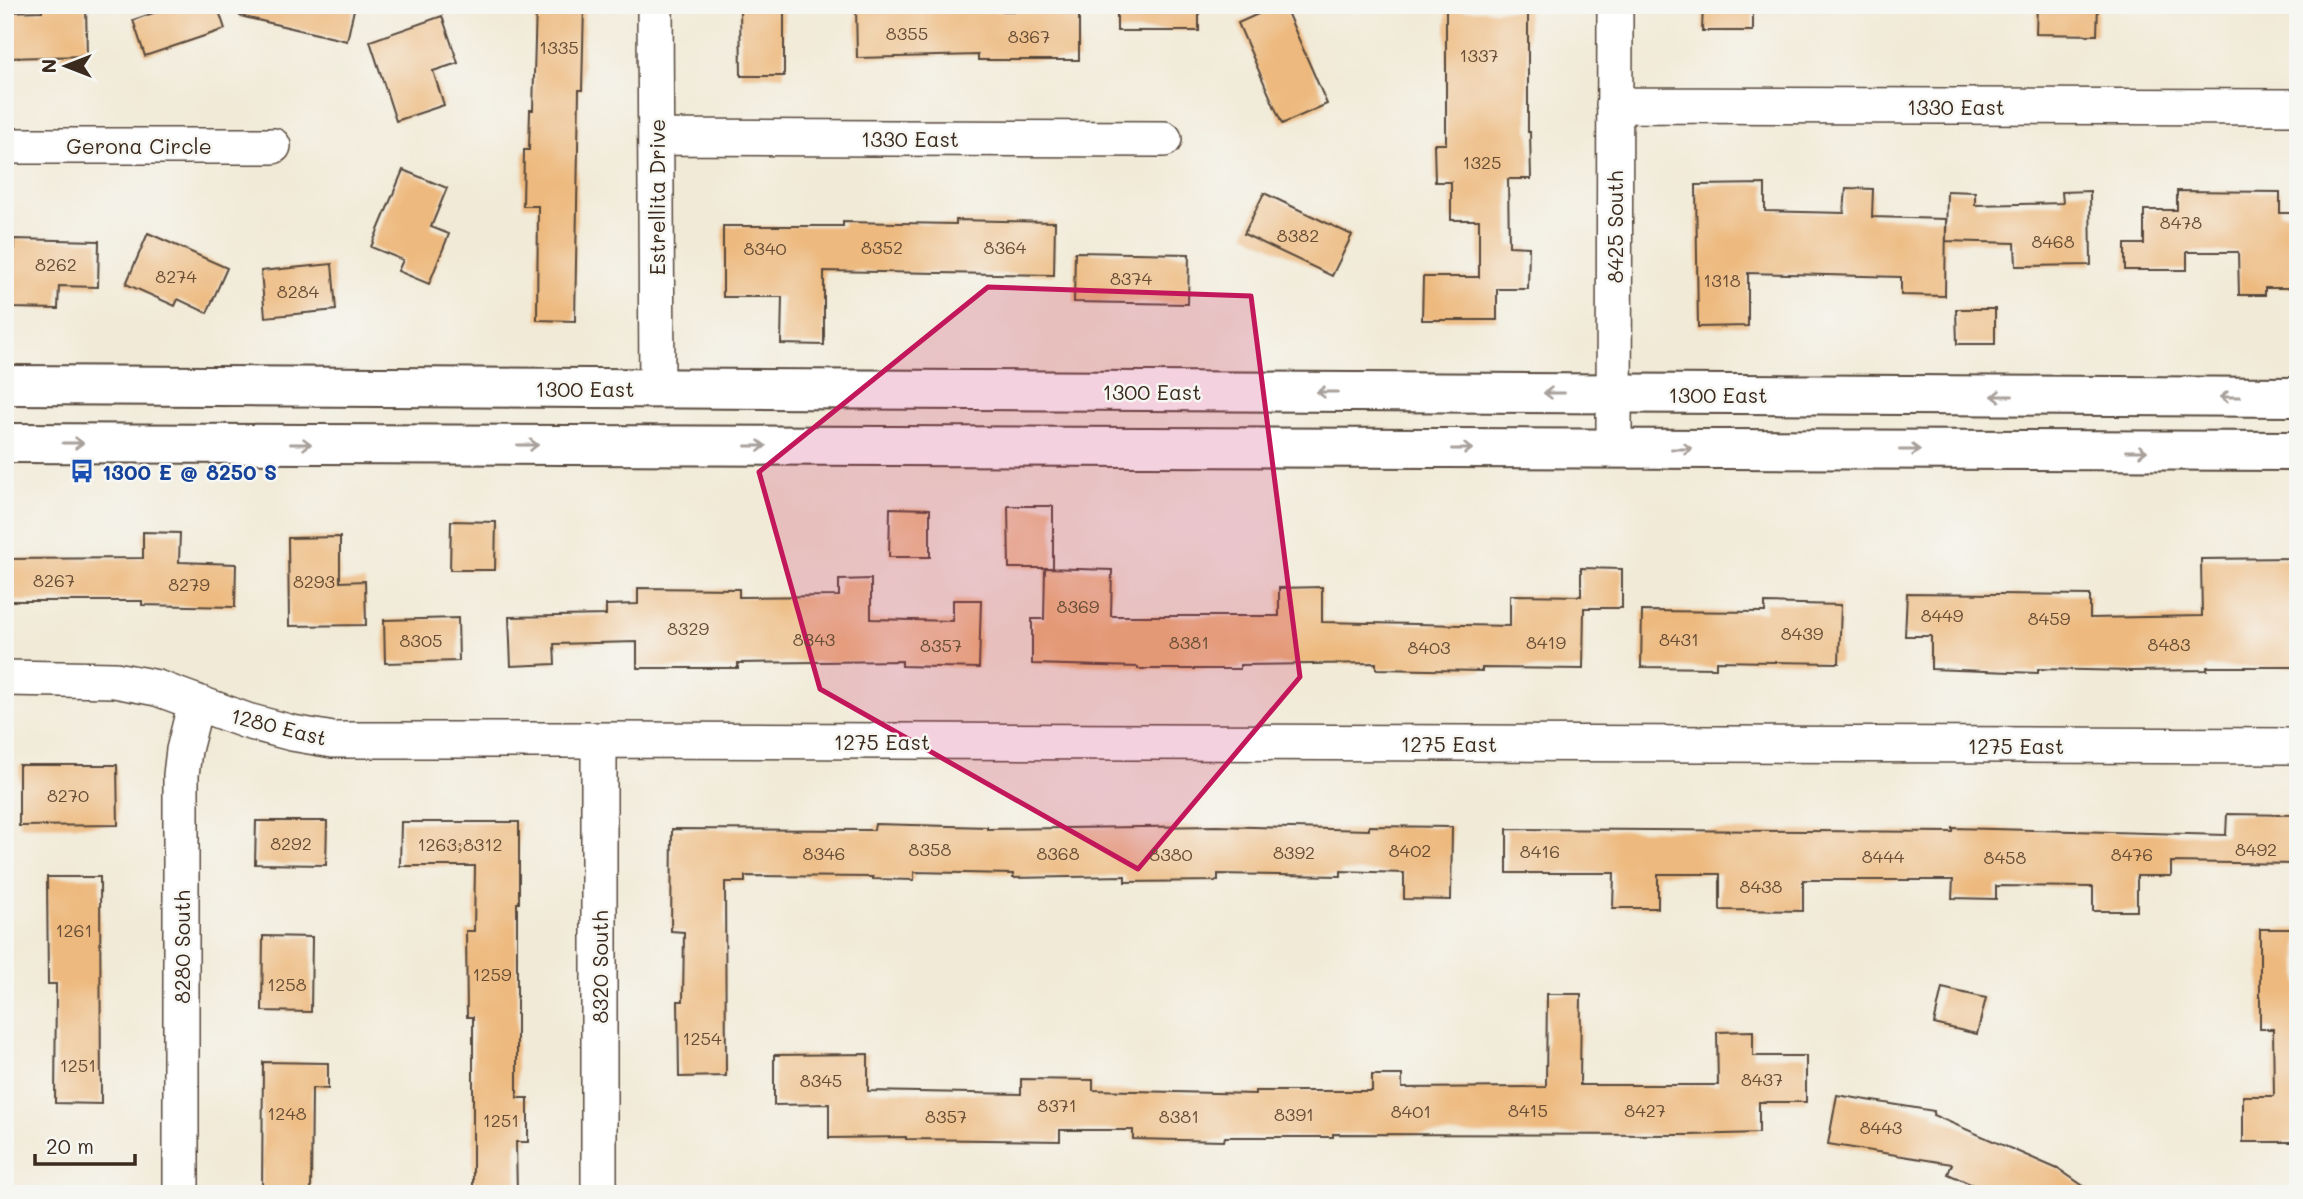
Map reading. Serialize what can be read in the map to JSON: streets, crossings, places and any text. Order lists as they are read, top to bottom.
{
  "streets": {
    "main road": ["1300 East"],
    "street": [
      "1330 East",
      "Gerona Circle",
      "Estrellita Drive",
      "8425 South",
      "1280 East",
      "1275 East",
      "8280 South",
      "8320 South"
    ]
  },
  "crossings": [
    ["1330 East", "Estrellita Drive"],
    ["1330 East", "8425 South"],
    ["Estrellita Drive", "1300 East"],
    ["8425 South", "1300 East"],
    ["1280 East", "1275 East"],
    ["1280 East", "8280 South"],
    ["1280 East", "8320 South"],
    ["1275 East", "8320 South"]
  ],
  "places": {
    "bus stop": ["1300 E @ 8250 S"]
  },
  "house_numbers": [
    "8355",
    "8367",
    "1335",
    "1337",
    "1325",
    "8478",
    "8382",
    "8468",
    "8352",
    "8364",
    "8340",
    "8262",
    "8274",
    "8374",
    "1318",
    "8284",
    "8267",
    "8293",
    "8279",
    "8369",
    "8449",
    "8459",
    "8329",
    "8439",
    "8343",
    "8431",
    "8305",
    "8381",
    "8419",
    "8483",
    "8357",
    "8403",
    "8270",
    "8292",
    "1263;8312",
    "8358",
    "8492",
    "8402",
    "8416",
    "8392",
    "8346",
    "8368",
    "8380",
    "8476",
    "8444",
    "8458",
    "8438",
    "1261",
    "1259",
    "1258",
    "1254",
    "1251",
    "8437",
    "8345",
    "8371",
    "8415",
    "8427",
    "8401",
    "1248",
    "8391",
    "8357",
    "8381",
    "1251",
    "8443"
  ],
  "scale_bar": "20 m",
  "north": "left"
}
